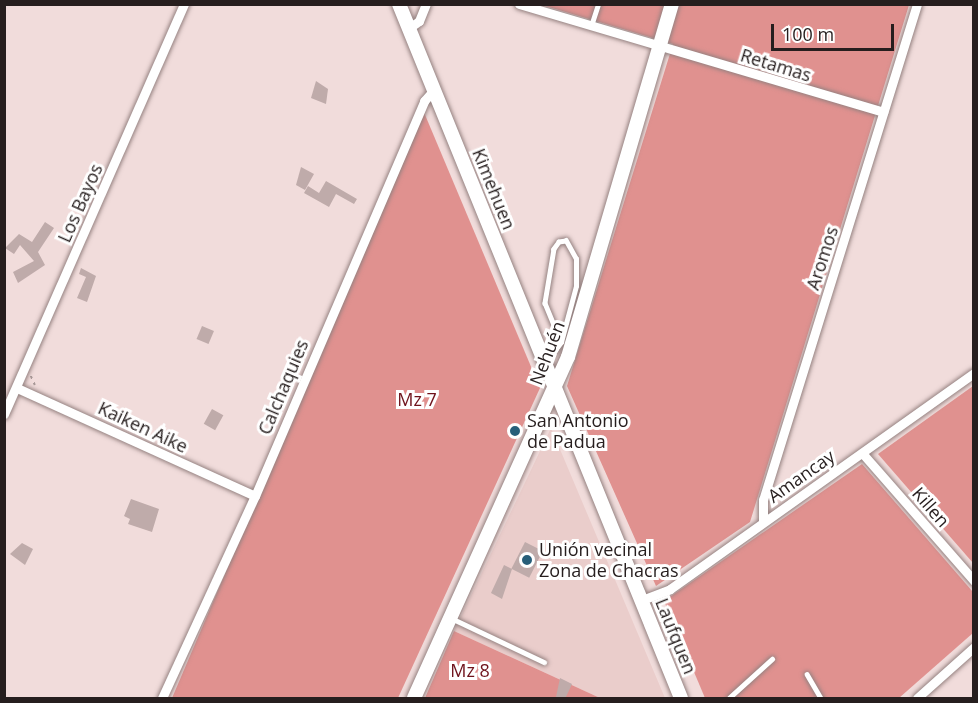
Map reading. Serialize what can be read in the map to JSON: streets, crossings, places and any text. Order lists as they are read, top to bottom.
{
  "streets": {
    "street": [
      "Retamas",
      "Kimehuen",
      "Los Bayos",
      "Aromos",
      "Nehuén",
      "Calchaquies",
      "Kaiken Aike",
      "Amancay",
      "Killen",
      "Laufquen"
    ]
  },
  "crossings": [
    ["Retamas", "Aromos"],
    ["Retamas", "Nehuén"],
    ["Kimehuen", "Nehuén"],
    ["Kimehuen", "Calchaquies"],
    ["Kimehuen", "Laufquen"],
    ["Los Bayos", "Kaiken Aike"],
    ["Aromos", "Amancay"],
    ["Nehuén", "Laufquen"],
    ["Calchaquies", "Kaiken Aike"],
    ["Amancay", "Killen"],
    ["Amancay", "Laufquen"]
  ],
  "parks": ["Mz 7", "Mz 8"],
  "places": ["San Antonio de Padua", "Unión vecinal Zona de Chacras"],
  "scale_bar": "100 m"
}
